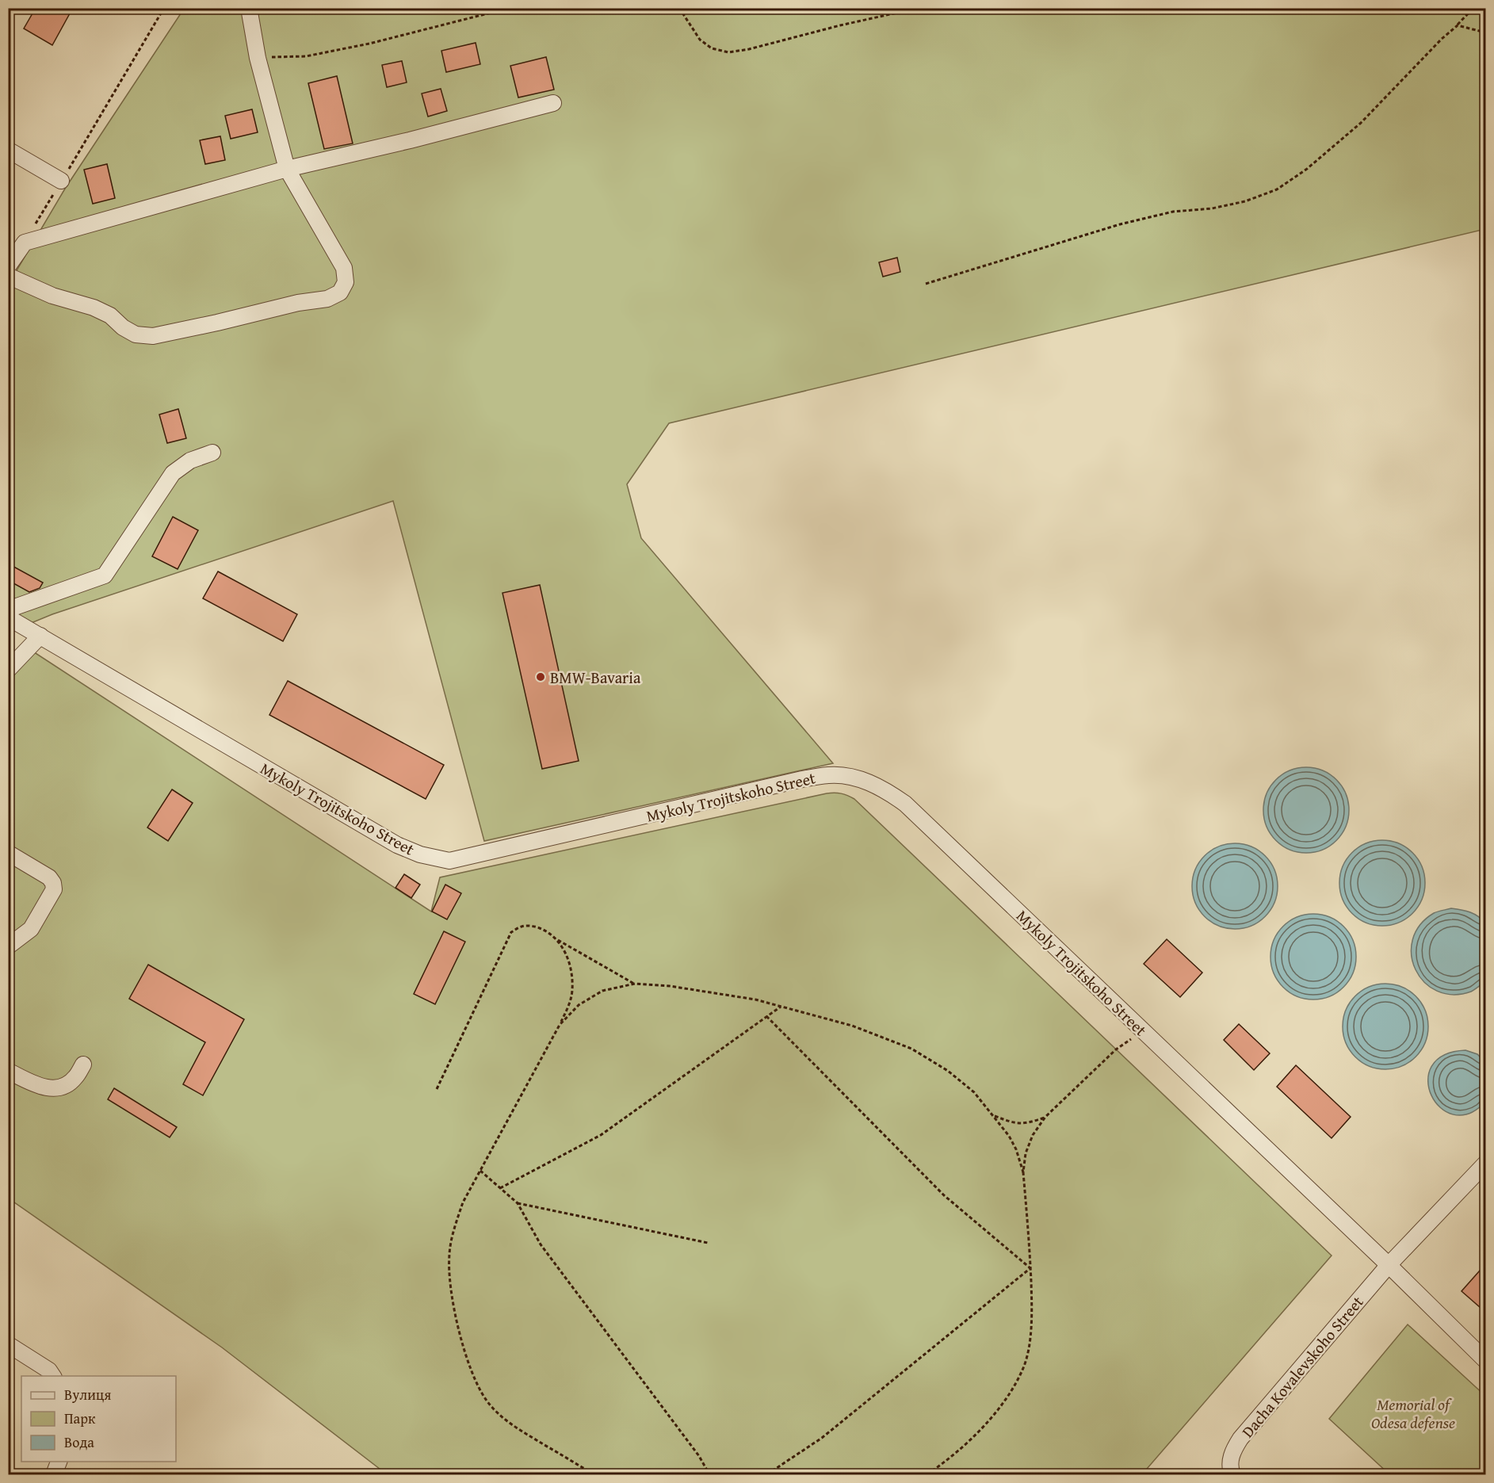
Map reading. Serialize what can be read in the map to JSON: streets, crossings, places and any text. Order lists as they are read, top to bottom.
{
  "streets": {
    "street": ["Mykoly Trojitskoho Street", "Dacha Kovalevskoho Street"]
  },
  "crossings": [
    ["Mykoly Trojitskoho Street", "Dacha Kovalevskoho Street"]
  ],
  "parks": ["Memorial of Odesa defense"],
  "places": ["BMW-Bavaria"],
  "legend": ["Вулиця", "Парк", "Вода"]
}
